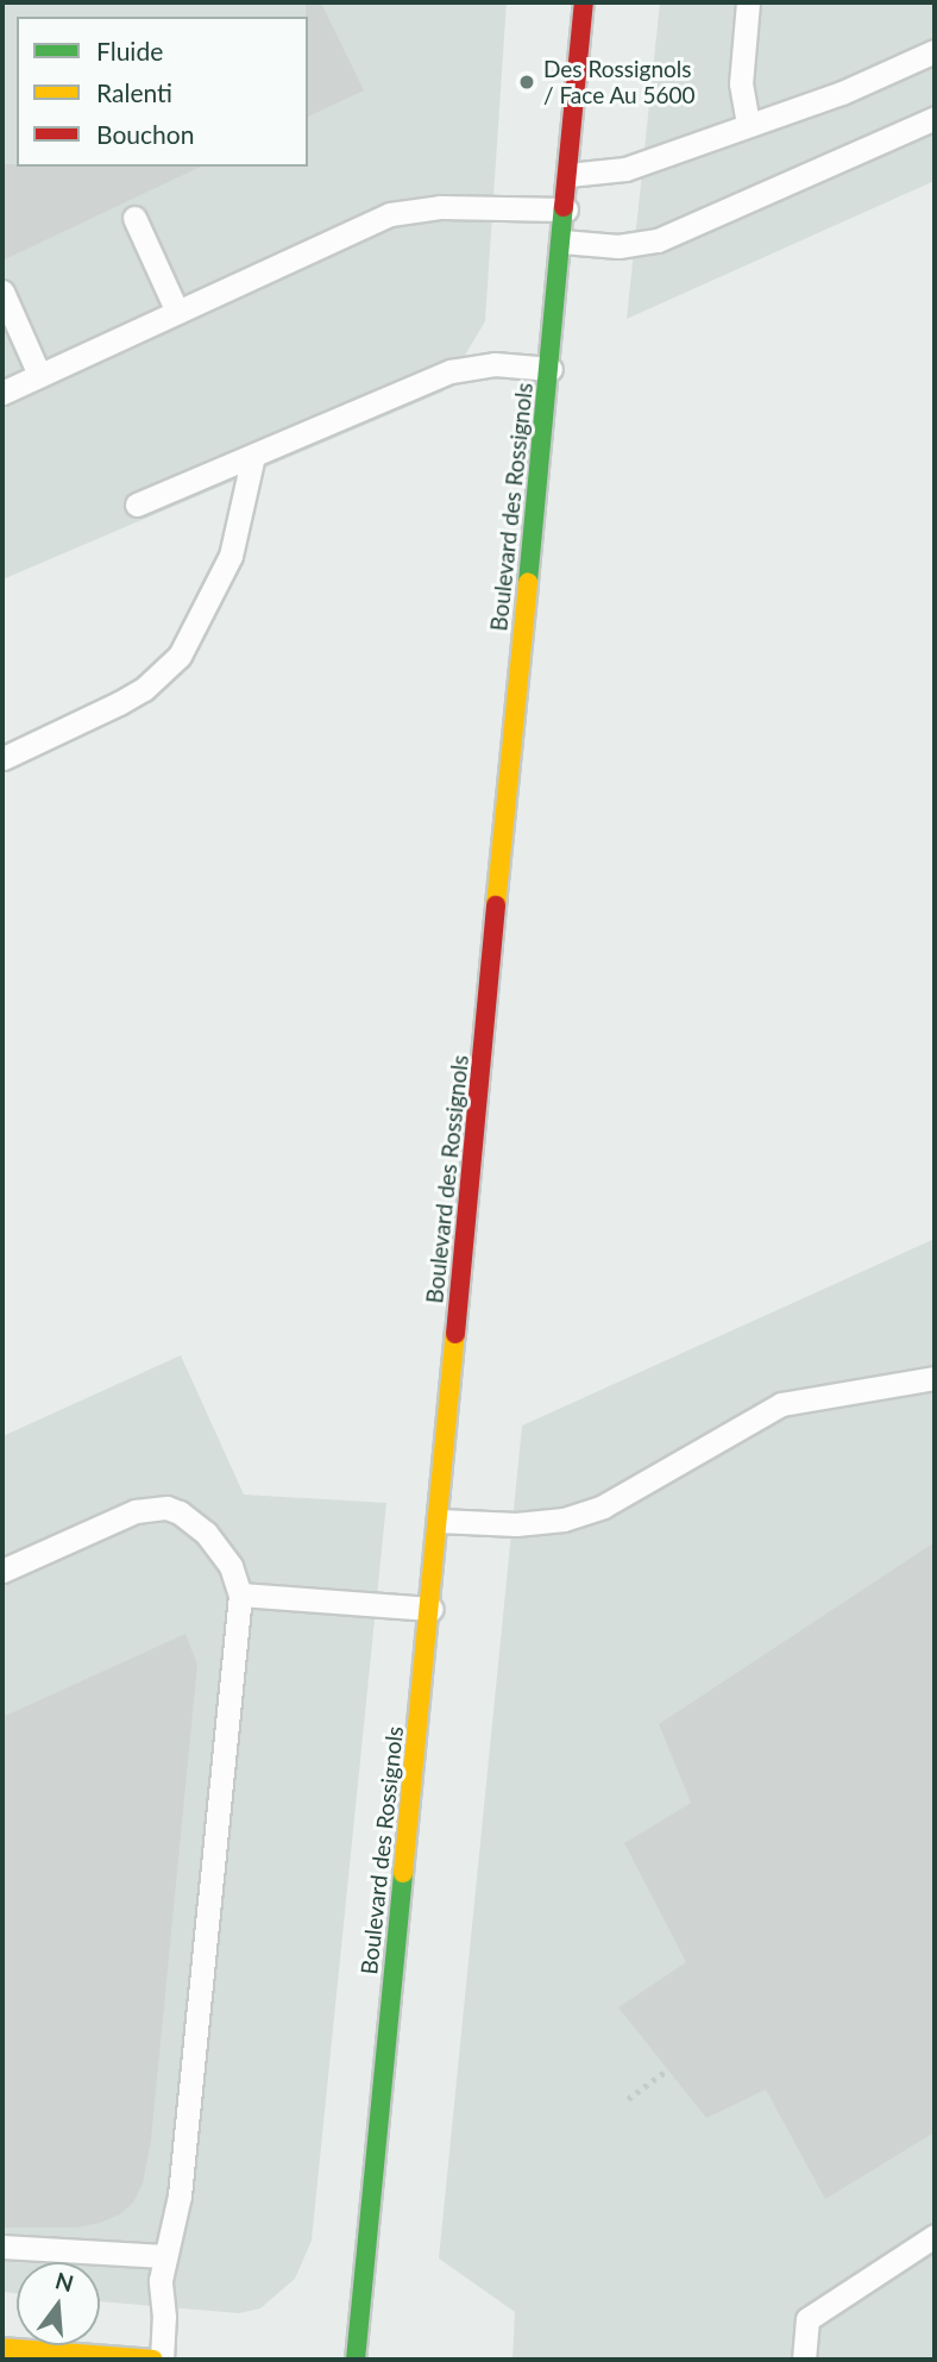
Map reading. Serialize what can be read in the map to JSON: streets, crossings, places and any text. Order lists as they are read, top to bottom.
{
  "streets": {
    "street": ["Boulevard des Rossignols"]
  },
  "places": ["Des Rossignols / Face Au 5600"],
  "legend": ["Fluide", "Ralenti", "Bouchon"],
  "north": "top"
}
